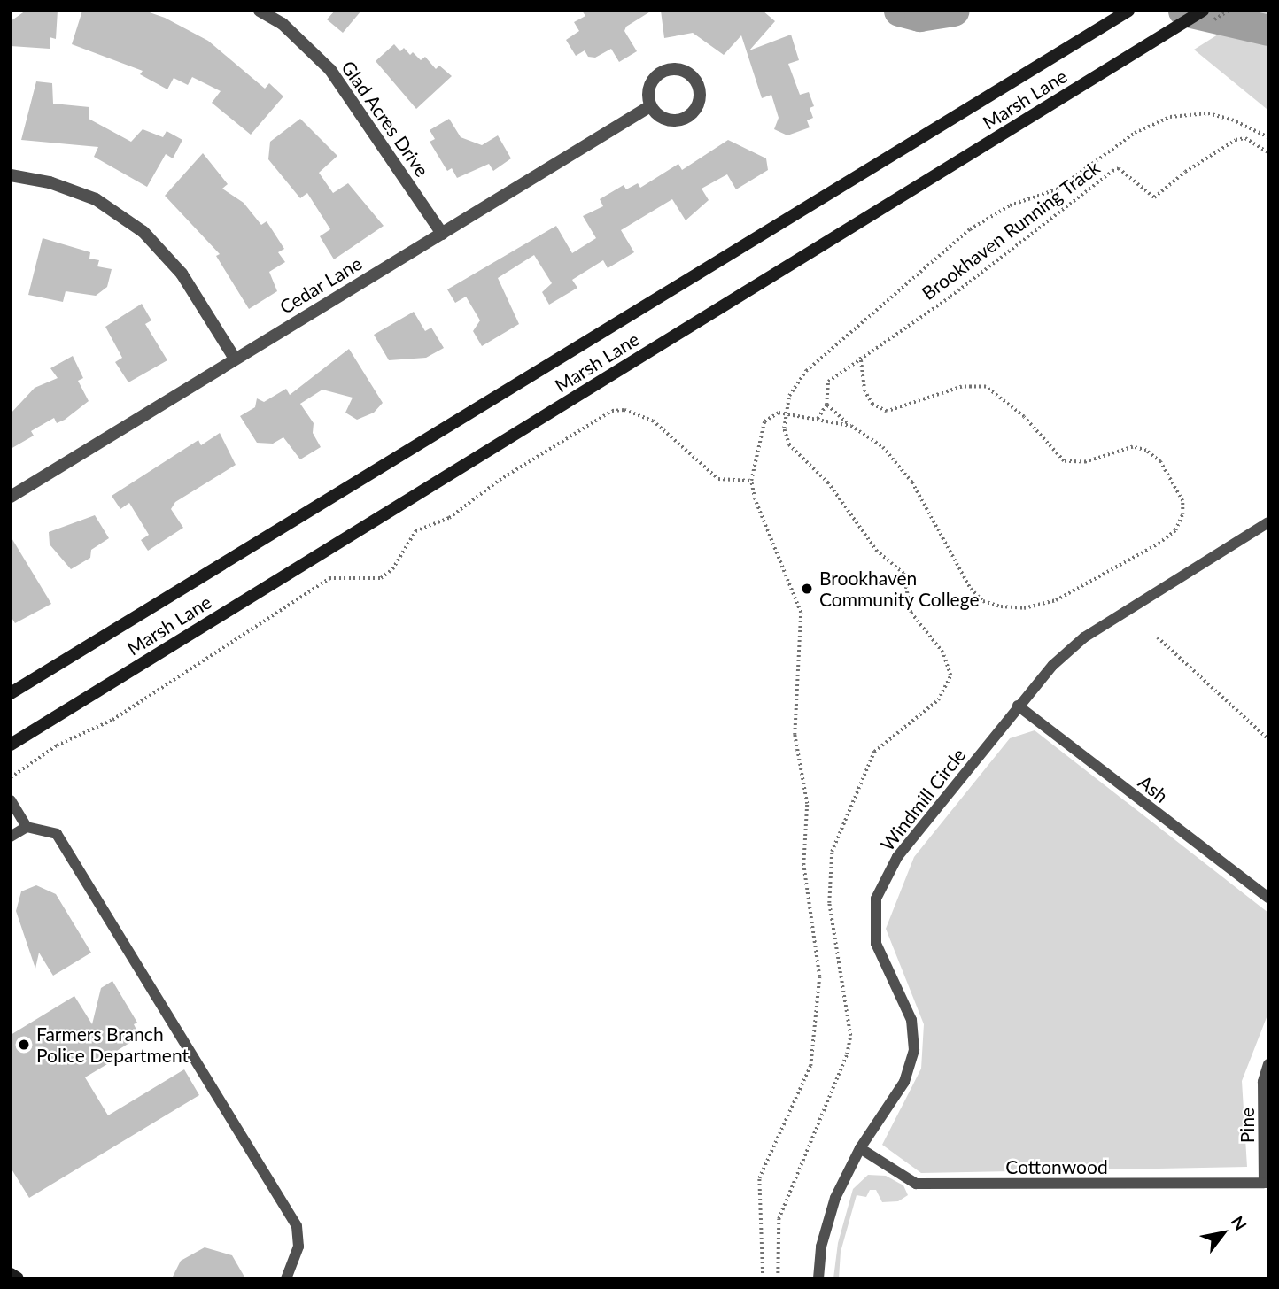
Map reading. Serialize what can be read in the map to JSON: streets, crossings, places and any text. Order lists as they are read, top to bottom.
{
  "streets": {
    "main road": ["Marsh Lane"],
    "street": ["Glad Acres Drive", "Cedar Lane"],
    "lane": [
      "Ash",
      "Windmill Circle",
      "Pine",
      "Cottonwood"
    ],
    "path": ["Brookhaven Running Track"]
  },
  "crossings": [
    ["Glad Acres Drive", "Cedar Lane"],
    ["Ash", "Windmill Circle"],
    ["Windmill Circle", "Cottonwood"],
    ["Pine", "Cottonwood"]
  ],
  "places": ["Brookhaven Community College", "Farmers Branch Police Department"],
  "north": "top right"
}
